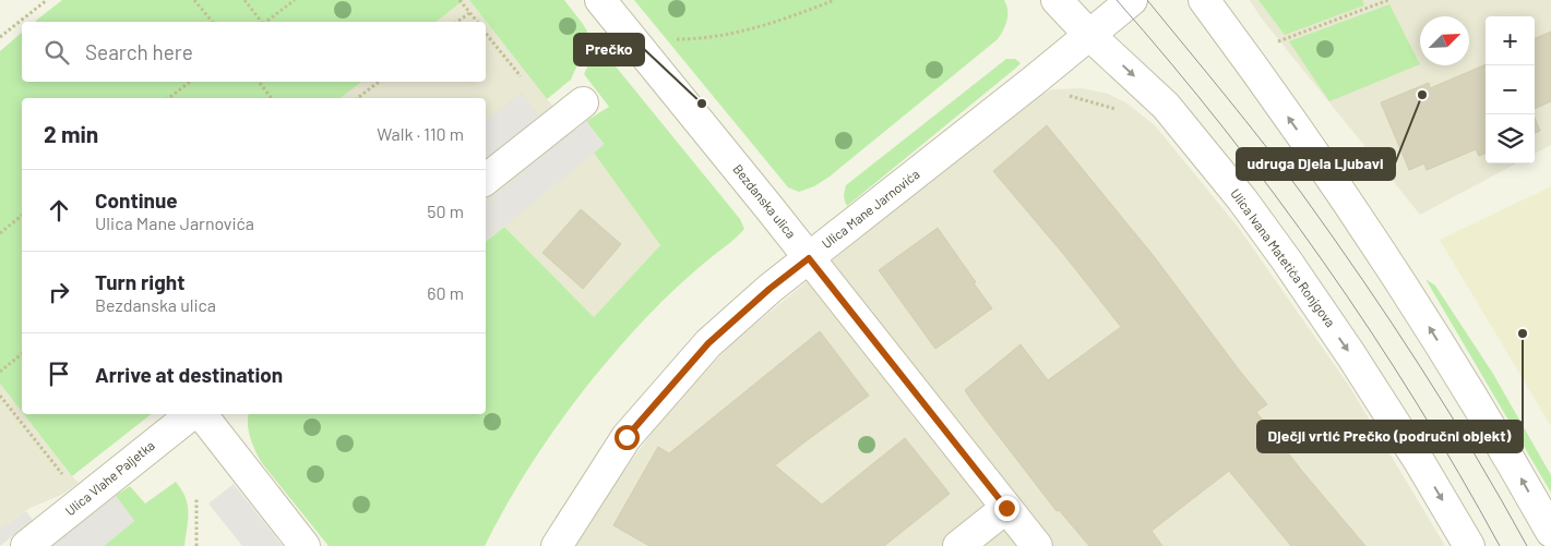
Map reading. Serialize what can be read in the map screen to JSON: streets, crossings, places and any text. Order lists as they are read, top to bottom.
{
  "streets": {
    "street": [
      "Bezdanska ulica",
      "Ulica Mane Jarnovića",
      "Ulica Ivana Matetića Ronjgova",
      "Ulica Vlahe Paljetka"
    ]
  },
  "crossings": [
    ["Bezdanska ulica", "Ulica Mane Jarnovića"],
    ["Ulica Mane Jarnovića", "Ulica Ivana Matetića Ronjgova"]
  ],
  "places": ["udruga Djela Ljubavi", "Prečko", "Dječji vrtić Prečko (područni objekt)"],
  "north": "top right",
  "page": {
    "map_buttons": ["+", "−"],
    "search": "Search here",
    "heading": ["2 min", "Walk · 110 m"],
    "list": [
      ["Continue", "Ulica Mane Jarnovića", "50 m"],
      ["Turn right", "Bezdanska ulica", "60 m"],
      "Arrive at destination"
    ]
  }
}
